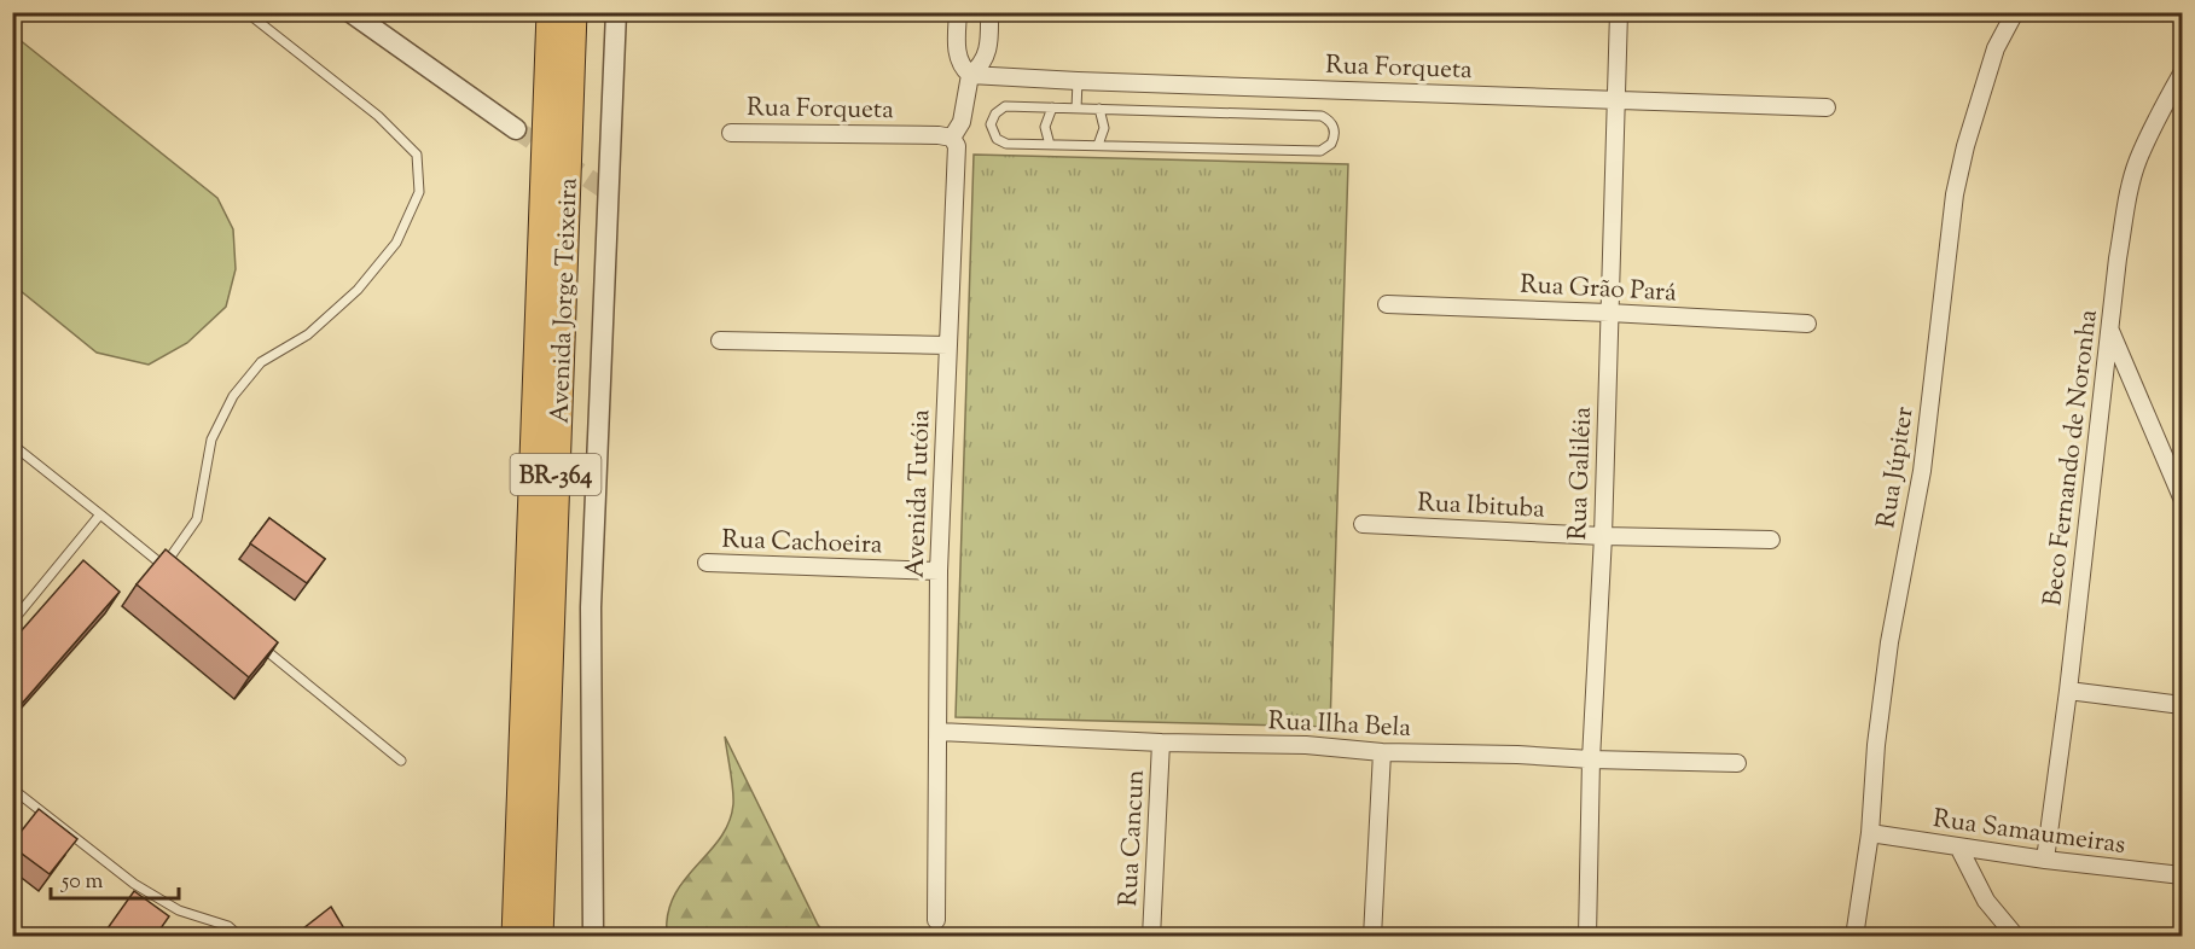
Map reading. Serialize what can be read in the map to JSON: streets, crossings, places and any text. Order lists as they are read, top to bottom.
{
  "streets": {
    "highway": ["Avenida Jorge Teixeira", "BR-364"],
    "street": [
      "Rua Forqueta",
      "Rua Grão Pará",
      "Beco Fernando de Noronha",
      "Rua Júpiter",
      "Rua Galiléia",
      "Avenida Tutóia",
      "Rua Ibituba",
      "Rua Cachoeira",
      "Rua Ilha Bela",
      "Rua Samaumeiras",
      "Rua Cancun"
    ]
  },
  "crossings": [
    ["Rua Forqueta", "Rua Galiléia"],
    ["Rua Forqueta", "Avenida Tutóia"],
    ["Rua Grão Pará", "Rua Galiléia"],
    ["Beco Fernando de Noronha", "Rua Samaumeiras"],
    ["Rua Júpiter", "Rua Samaumeiras"],
    ["Rua Galiléia", "Rua Ibituba"],
    ["Rua Galiléia", "Rua Ilha Bela"],
    ["Avenida Tutóia", "Rua Cachoeira"],
    ["Avenida Tutóia", "Rua Ilha Bela"],
    ["Rua Ilha Bela", "Rua Cancun"]
  ],
  "scale_bar": "50 m"
}
